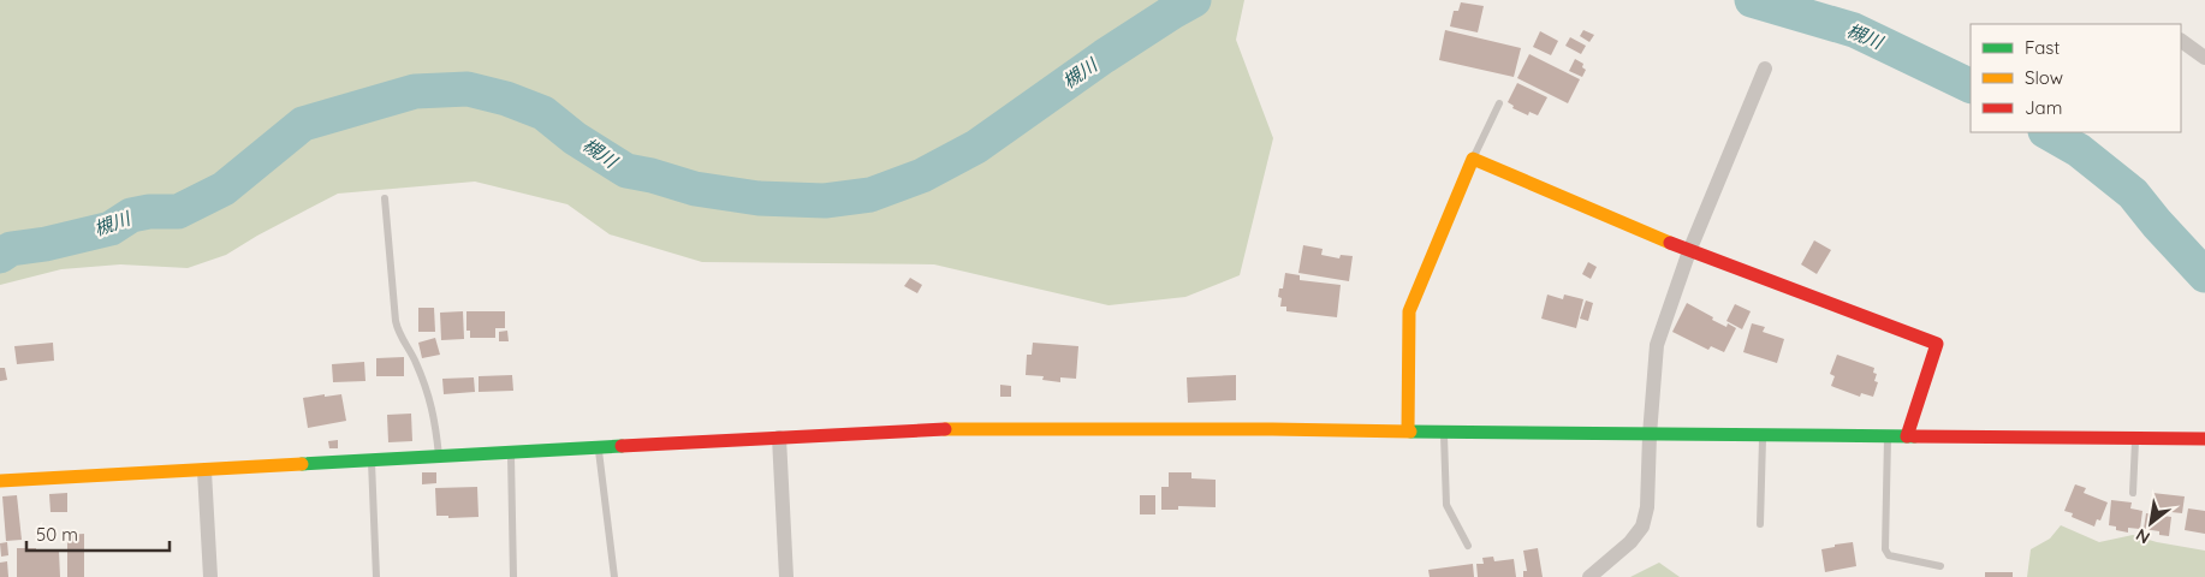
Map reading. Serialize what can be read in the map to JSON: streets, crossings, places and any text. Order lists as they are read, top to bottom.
{
  "water": ["槻川"],
  "legend": ["Fast", "Slow", "Jam"],
  "scale_bar": "50 m",
  "north": "bottom left"
}
